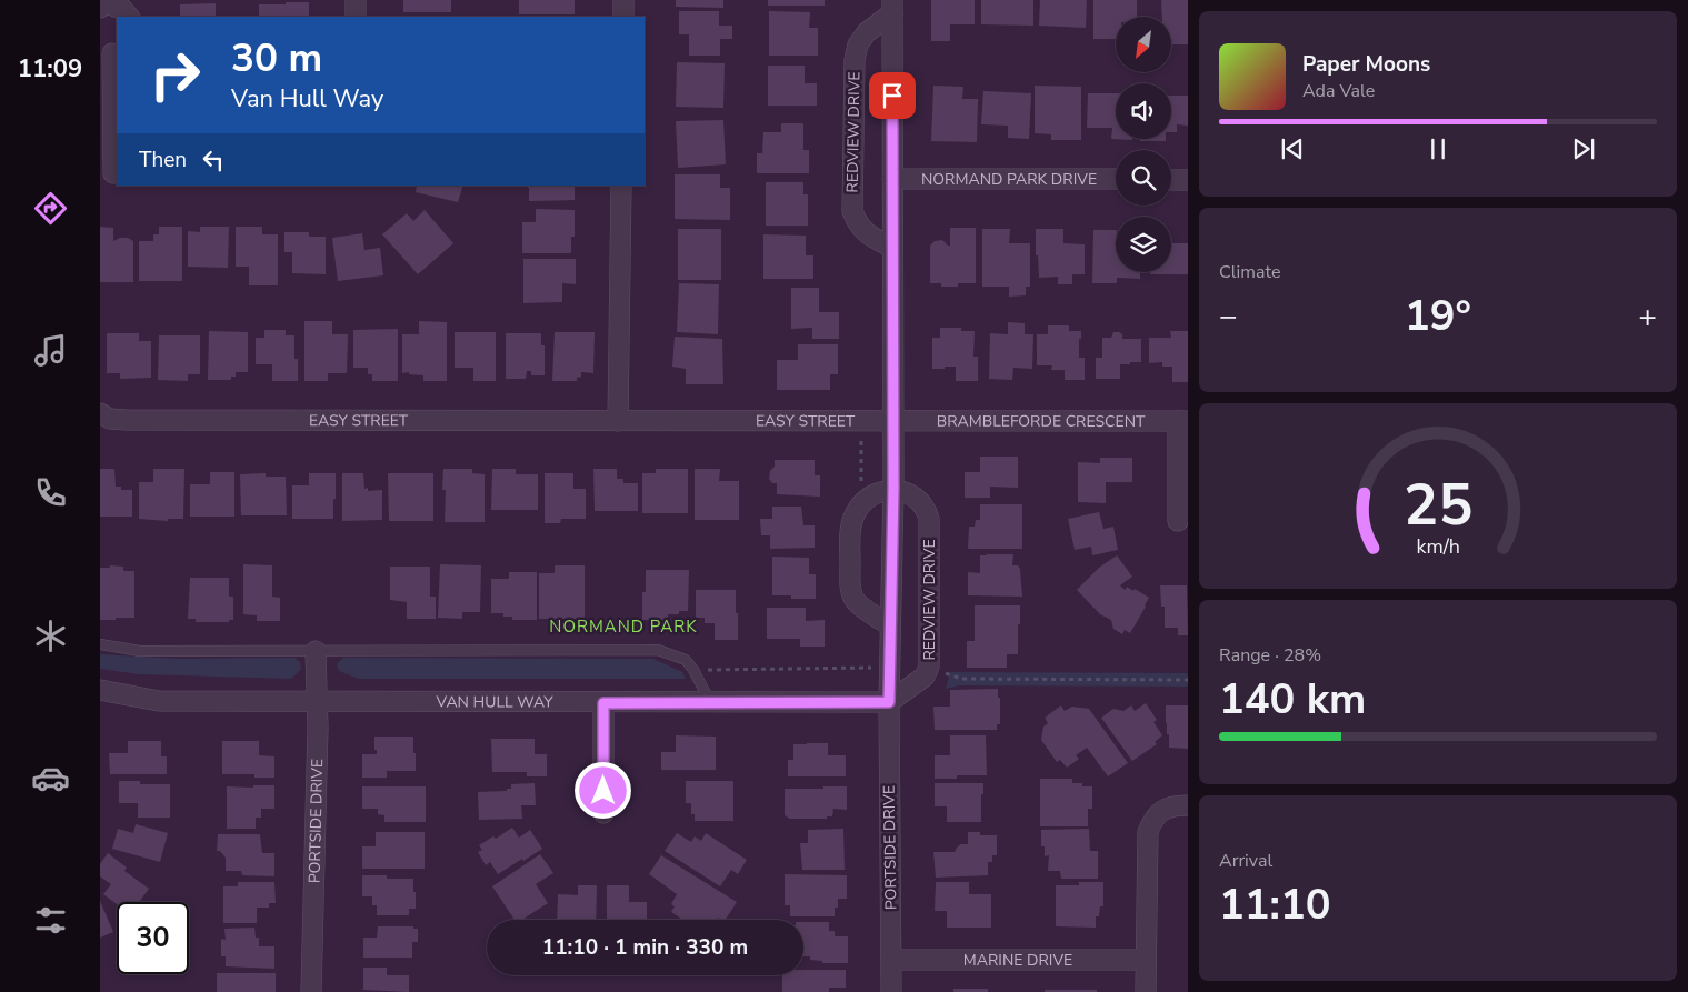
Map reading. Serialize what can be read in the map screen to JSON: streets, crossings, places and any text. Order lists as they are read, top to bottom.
{
  "streets": {
    "street": [
      "REDVIEW DRIVE",
      "NORMAND PARK DRIVE",
      "EASY STREET",
      "BRAMBLEFORDE CRESCENT",
      "VAN HULL WAY",
      "PORTSIDE DRIVE",
      "MARINE DRIVE"
    ]
  },
  "crossings": [
    ["REDVIEW DRIVE", "NORMAND PARK DRIVE"],
    ["REDVIEW DRIVE", "EASY STREET"],
    ["REDVIEW DRIVE", "BRAMBLEFORDE CRESCENT"],
    ["REDVIEW DRIVE", "VAN HULL WAY"],
    ["REDVIEW DRIVE", "PORTSIDE DRIVE"],
    ["EASY STREET", "BRAMBLEFORDE CRESCENT"],
    ["VAN HULL WAY", "PORTSIDE DRIVE"],
    ["PORTSIDE DRIVE", "MARINE DRIVE"]
  ],
  "districts": ["NORMAND PARK"],
  "north": "bottom left",
  "page": {
    "tabs": "11:09",
    "turn": ["30 m", "Van Hull Way"],
    "song": ["Paper Moons", "Ada Vale"],
    "then": "Then",
    "tile": [
      "Climate",
      ["Range · 28%", "140 km"],
      ["Arrival", "11:10"]
    ],
    "heat": ["−", "19°", "+"],
    "limit": "30",
    "trip": "11:10 · 1 min · 330 m",
    "gauge": ["25", "km/h"]
  }
}
